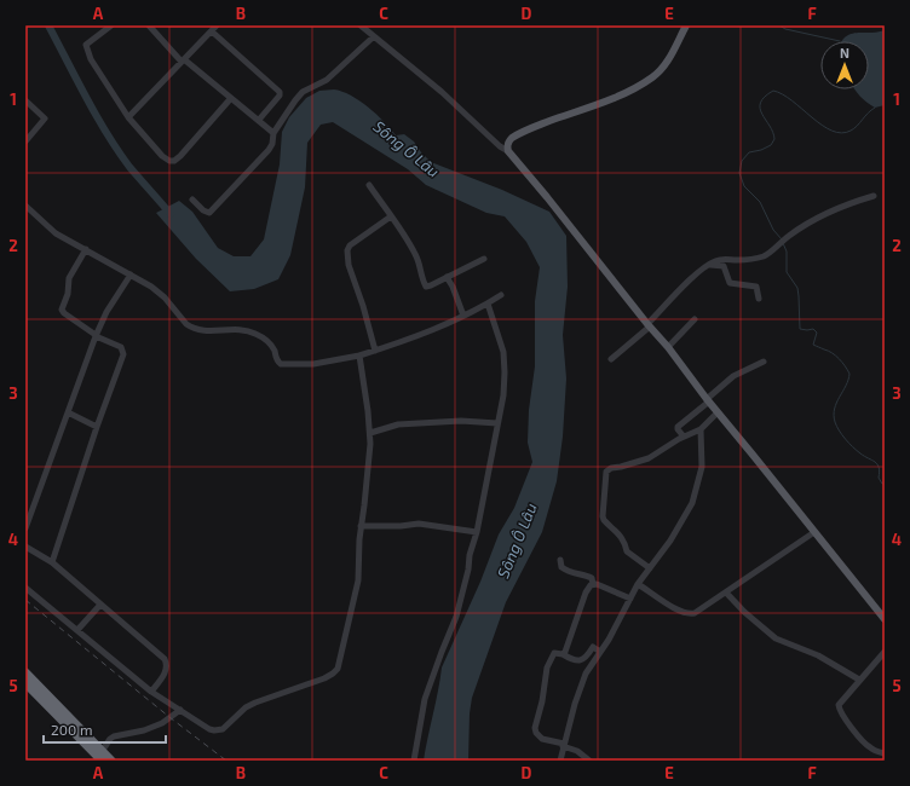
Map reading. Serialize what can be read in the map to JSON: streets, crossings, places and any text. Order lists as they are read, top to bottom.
{
  "water": ["Sông Ô Lâu"],
  "scale_bar": "200 m",
  "north": "top",
  "grid": {
    "columns": [
      "A",
      "B",
      "C",
      "D",
      "E",
      "F"
    ],
    "rows": [
      "1",
      "2",
      "3",
      "4",
      "5"
    ]
  }
}
